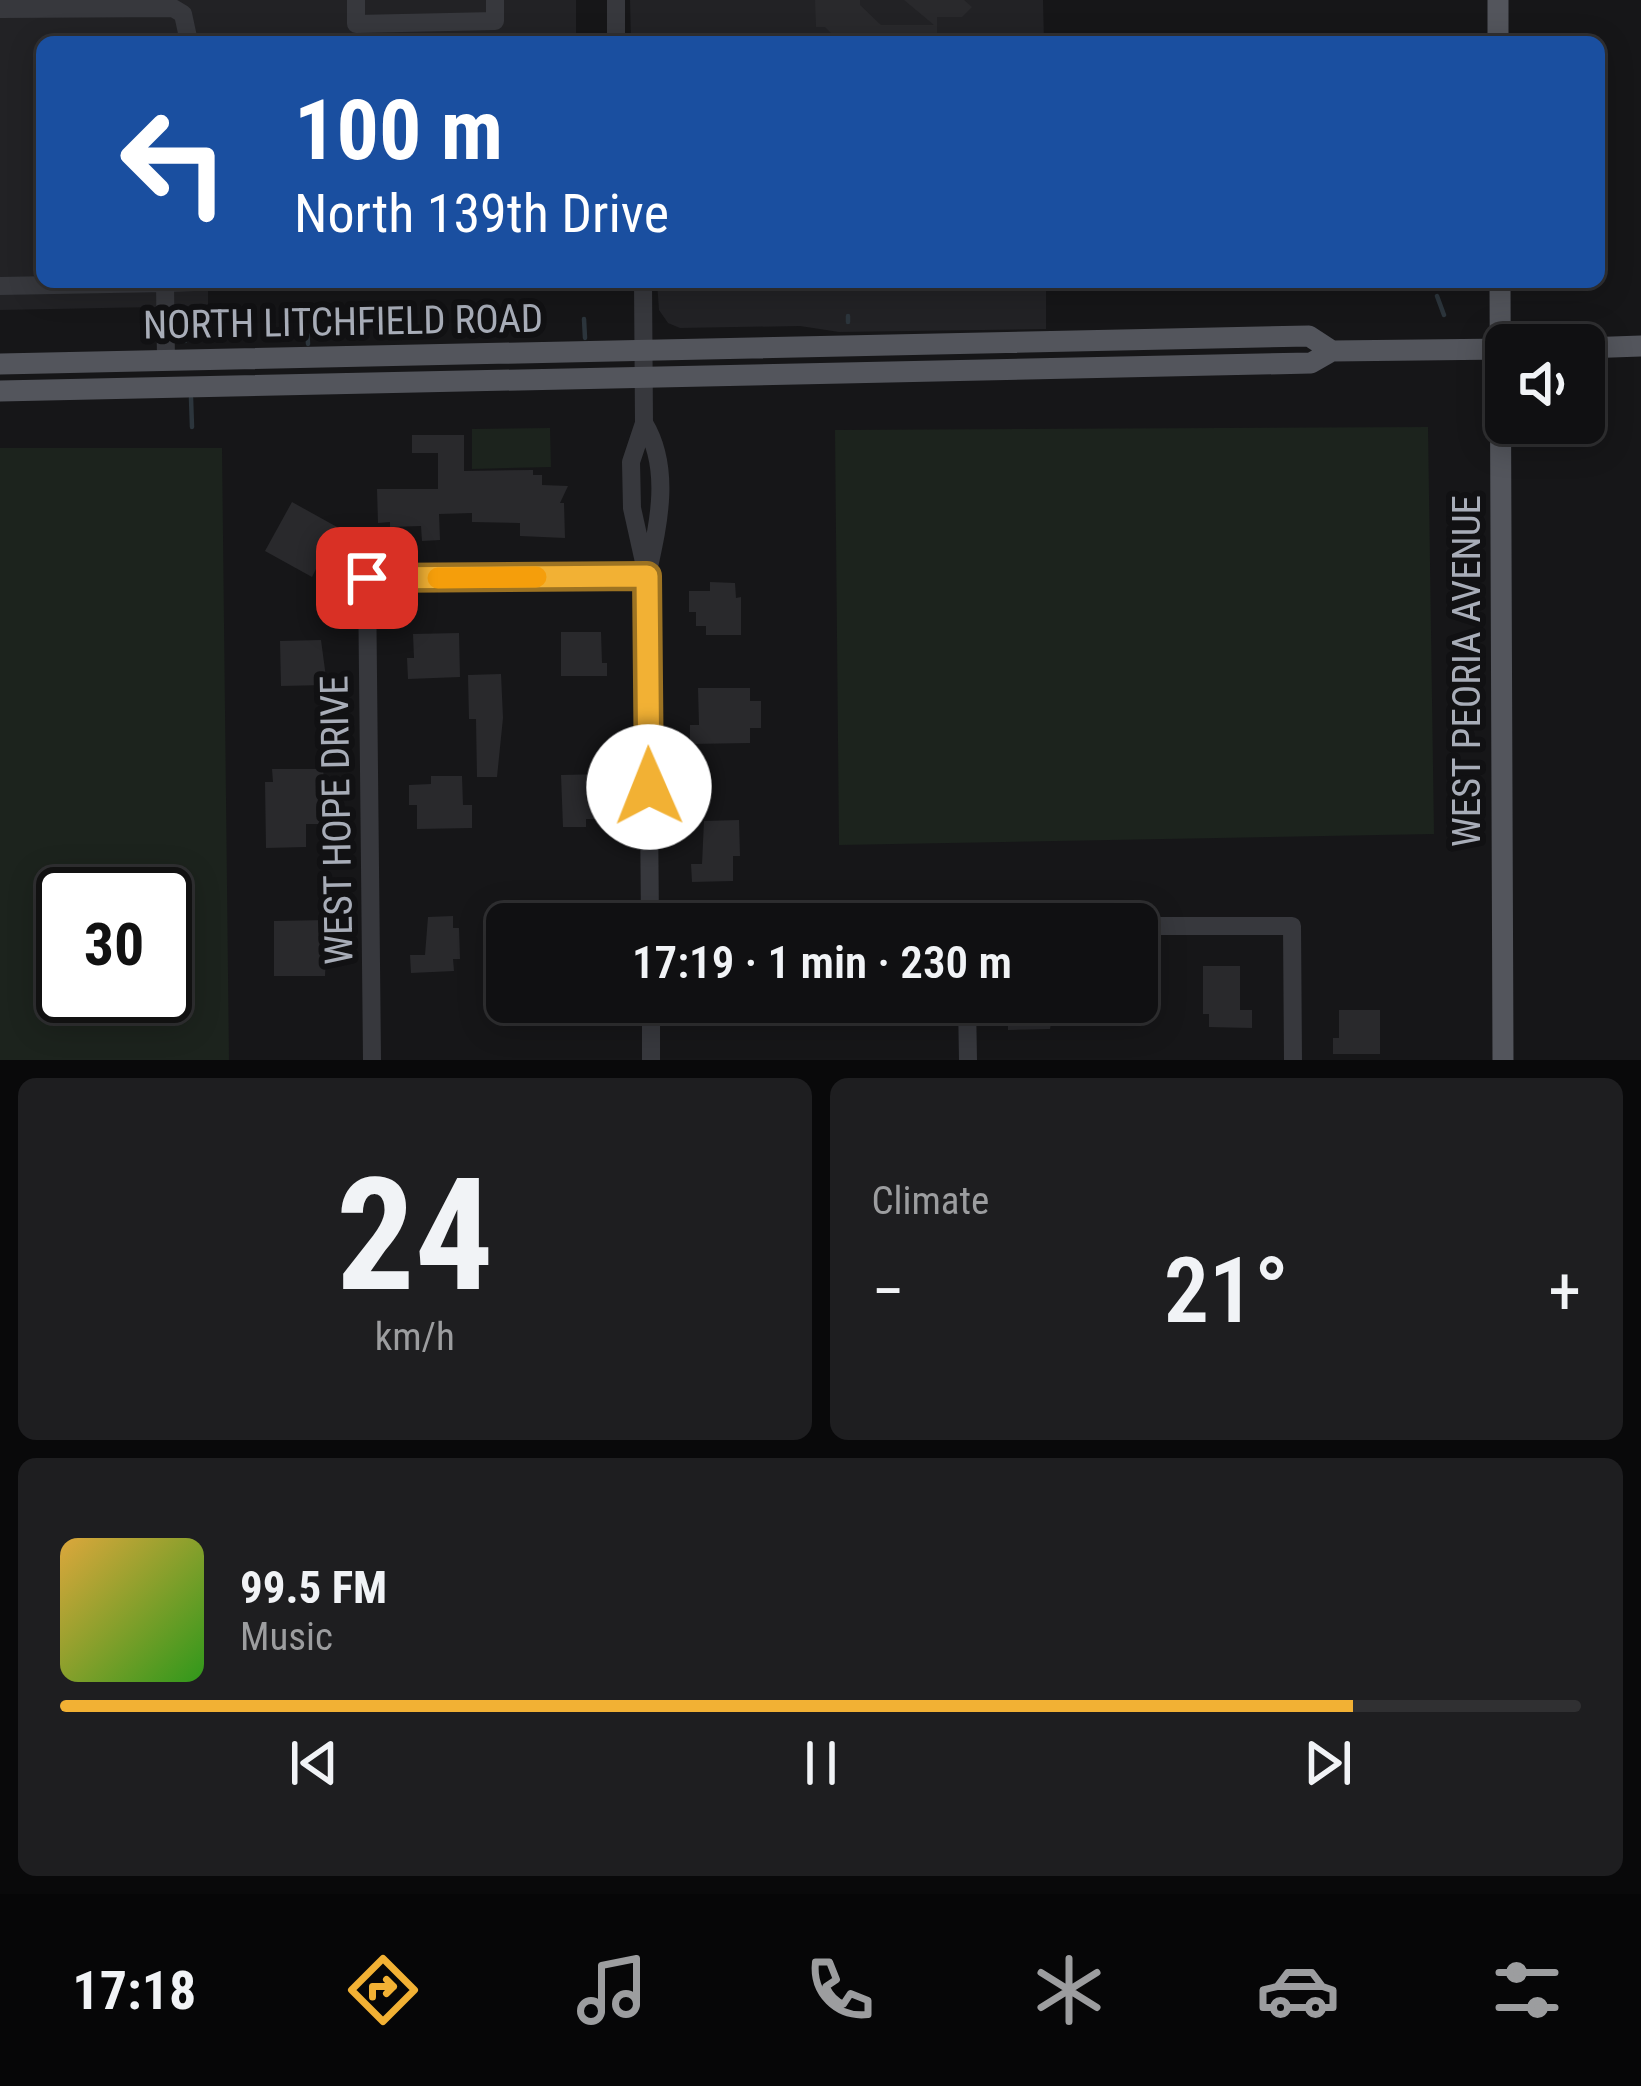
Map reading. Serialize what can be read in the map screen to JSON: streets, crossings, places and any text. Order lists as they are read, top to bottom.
{
  "streets": {
    "main road": ["NORTH LITCHFIELD ROAD", "WEST PEORIA AVENUE"],
    "street": ["WEST HOPE DRIVE"]
  },
  "page": {
    "turn": ["100 m", "North 139th Drive"],
    "limit": "30",
    "trip": "17:19 · 1 min · 230 m",
    "tile": [
      ["24", "km/h"],
      "Climate"
    ],
    "heat": ["−", "21°", "+"],
    "song": ["99.5 FM", "Music"],
    "tabs": "17:18"
  }
}
